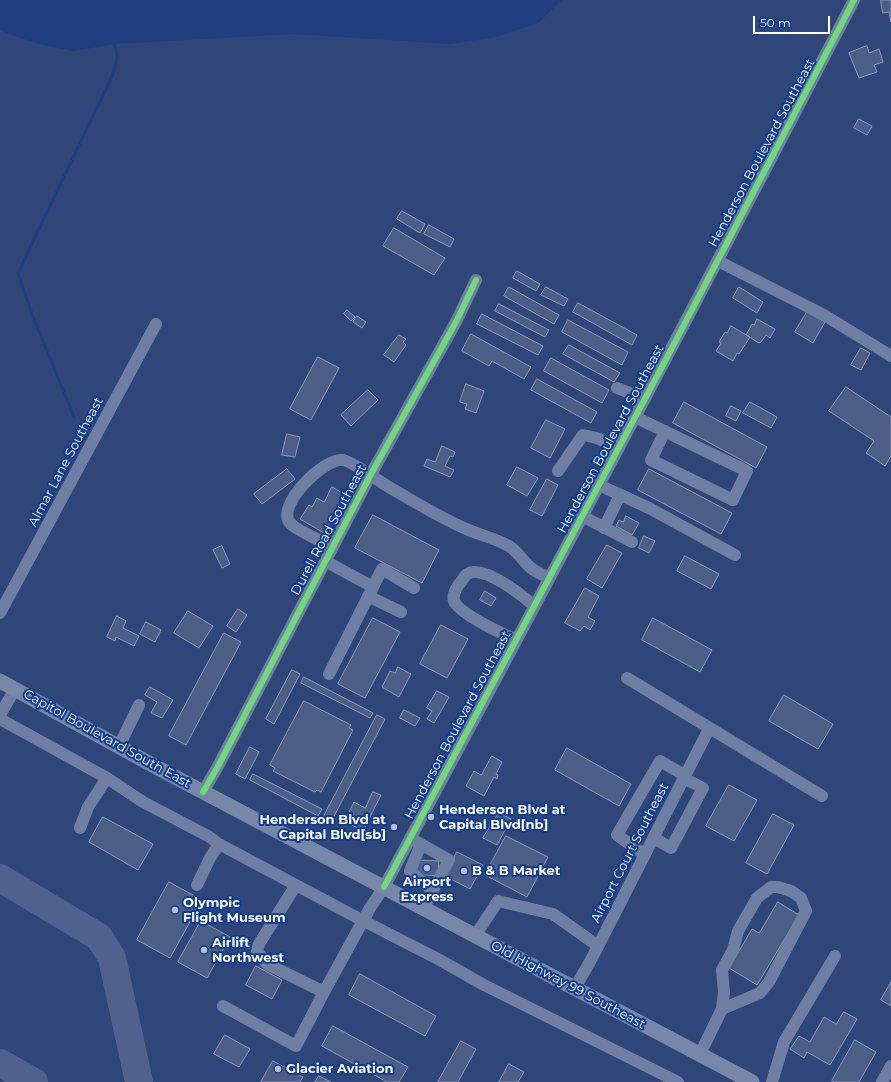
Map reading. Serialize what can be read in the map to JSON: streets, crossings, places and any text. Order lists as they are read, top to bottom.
{
  "streets": {
    "main road": ["Capitol Boulevard South East", "Old Highway 99 Southeast"],
    "street": [
      "Henderson Boulevard Southeast",
      "Almar Lane Southeast",
      "Durell Road Southeast",
      "Airport Court Southeast"
    ]
  },
  "crossings": [
    ["Henderson Boulevard Southeast", "Capitol Boulevard South East"],
    ["Henderson Boulevard Southeast", "Old Highway 99 Southeast"],
    ["Durell Road Southeast", "Capitol Boulevard South East"],
    ["Capitol Boulevard South East", "Old Highway 99 Southeast"],
    ["Airport Court Southeast", "Old Highway 99 Southeast"]
  ],
  "places": [
    "Henderson Blvd at Capital Blvd[nb]",
    "Henderson Blvd at Capital Blvd[sb]",
    "Airport Express",
    "B & B Market",
    "Olympic Flight Museum",
    "Airlift Northwest",
    "Glacier Aviation"
  ],
  "scale_bar": "50 m"
}
